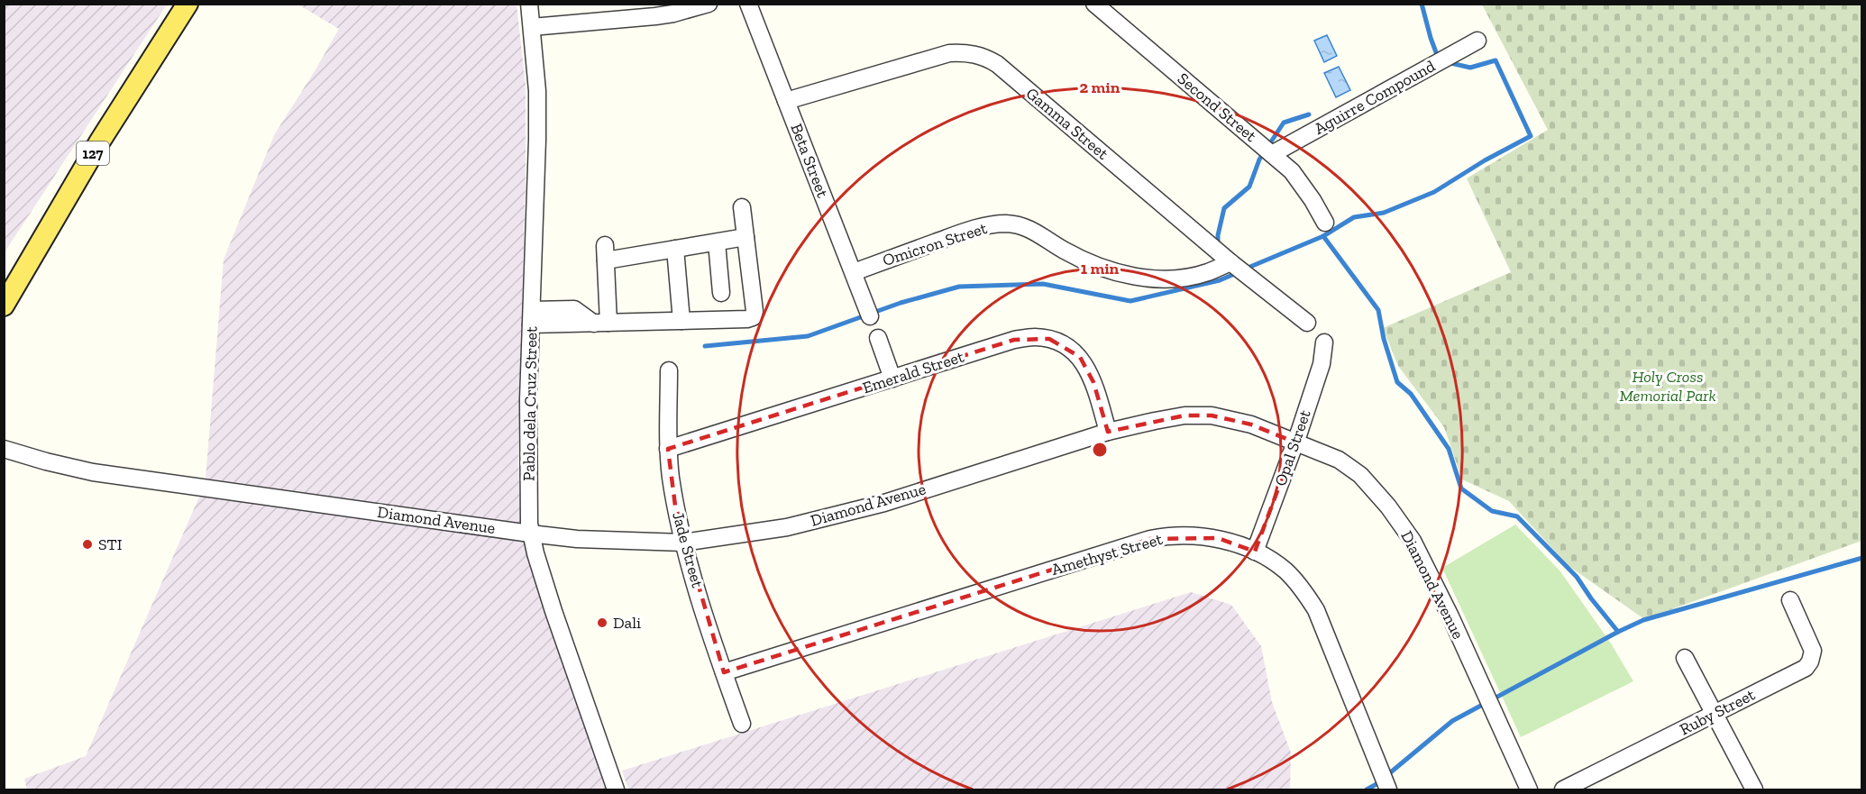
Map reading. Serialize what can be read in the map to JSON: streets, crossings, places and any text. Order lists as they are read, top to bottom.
{
  "streets": {
    "main road": ["127"],
    "street": [
      "Aguirre Compound",
      "Second Street",
      "Gamma Street",
      "Beta Street",
      "Omicron Street",
      "Emerald Street",
      "Pablo dela Cruz Street",
      "Opal Street",
      "Diamond Avenue",
      "Jade Street",
      "Amethyst Street",
      "Ruby Street"
    ]
  },
  "crossings": [
    ["Aguirre Compound", "Second Street"],
    ["Gamma Street", "Beta Street"],
    ["Gamma Street", "Omicron Street"],
    ["Beta Street", "Omicron Street"],
    ["Emerald Street", "Diamond Avenue"],
    ["Emerald Street", "Jade Street"],
    ["Pablo dela Cruz Street", "Diamond Avenue"],
    ["Opal Street", "Diamond Avenue"],
    ["Opal Street", "Amethyst Street"],
    ["Diamond Avenue", "Jade Street"],
    ["Jade Street", "Amethyst Street"]
  ],
  "parks": ["Holy Cross Memorial Park"],
  "places": ["STI", "Dali"],
  "rings": ["2 min", "1 min"]
}
